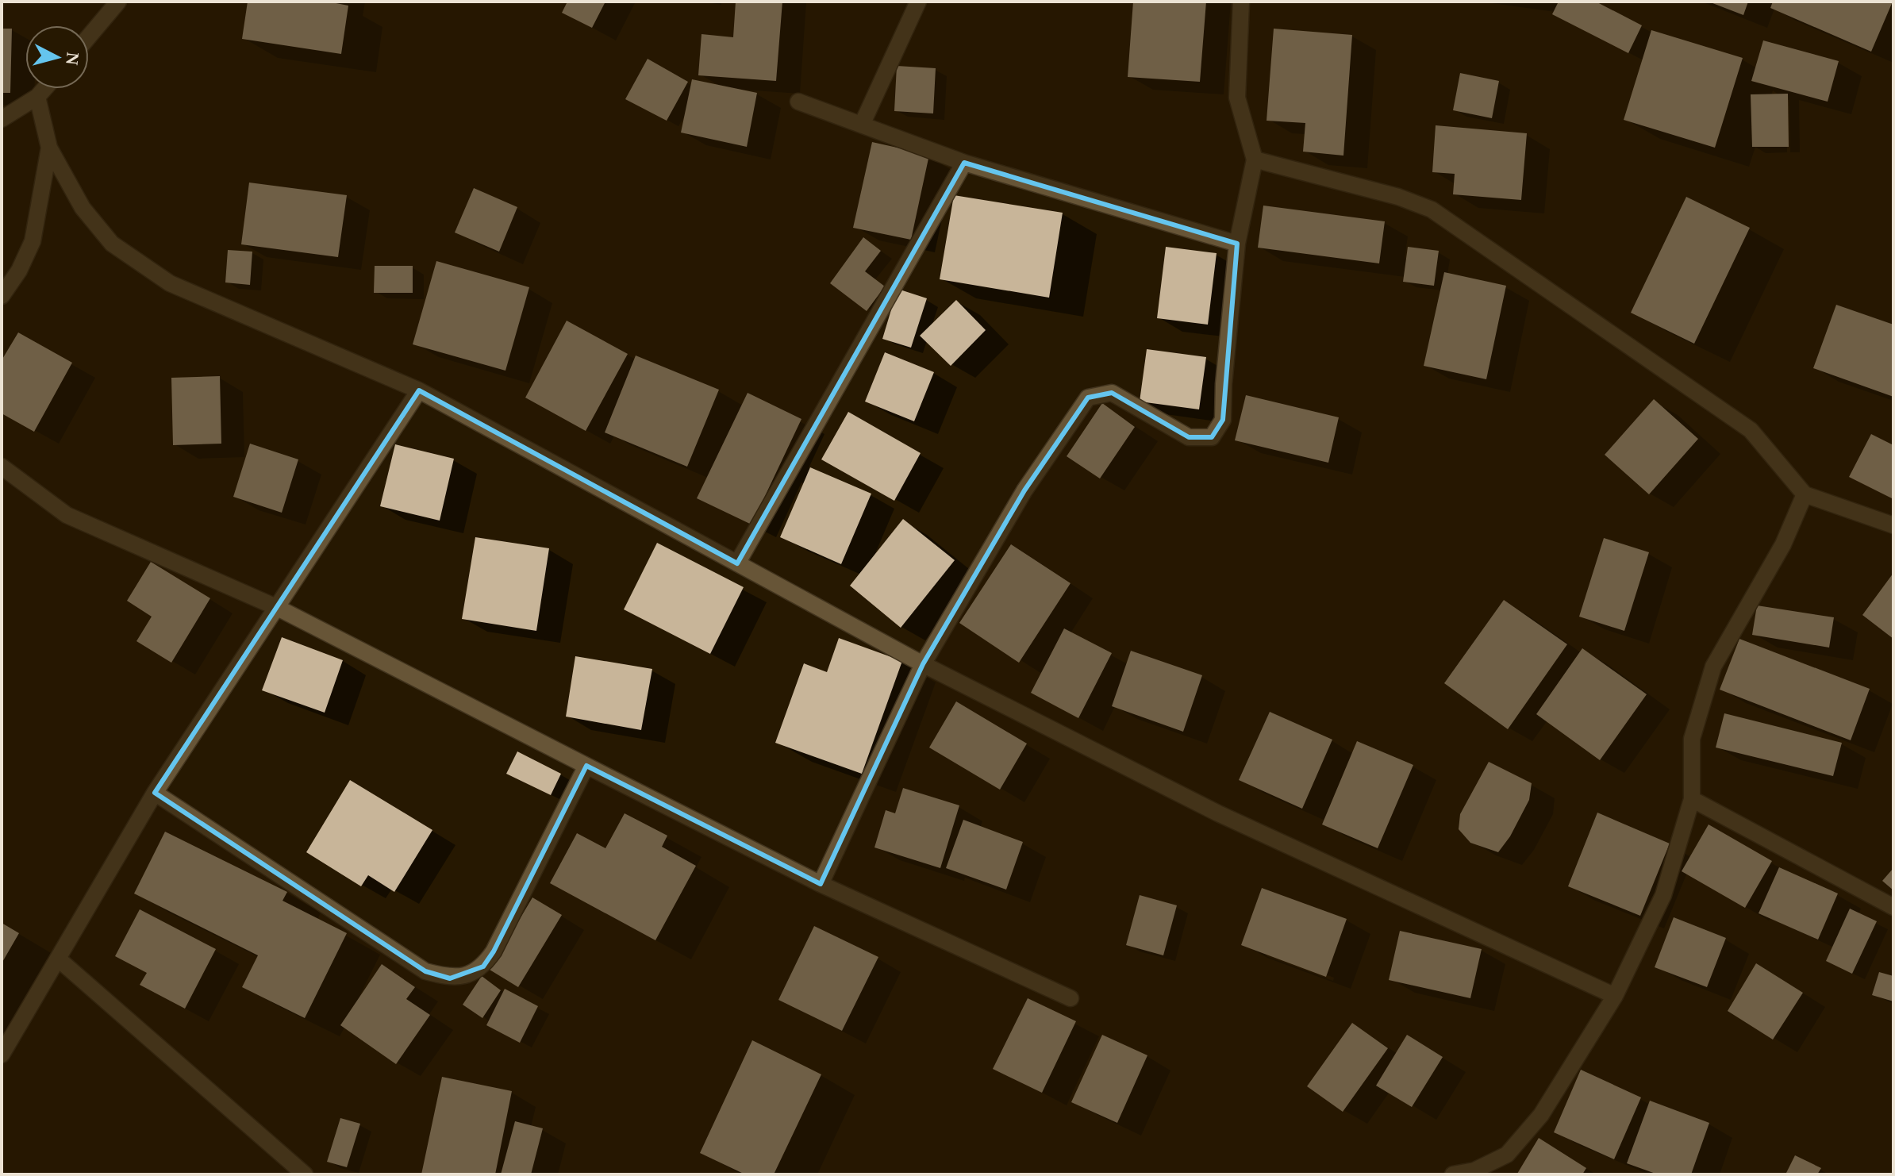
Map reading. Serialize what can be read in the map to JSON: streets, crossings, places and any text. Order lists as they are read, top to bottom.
{
  "north": "right"
}
